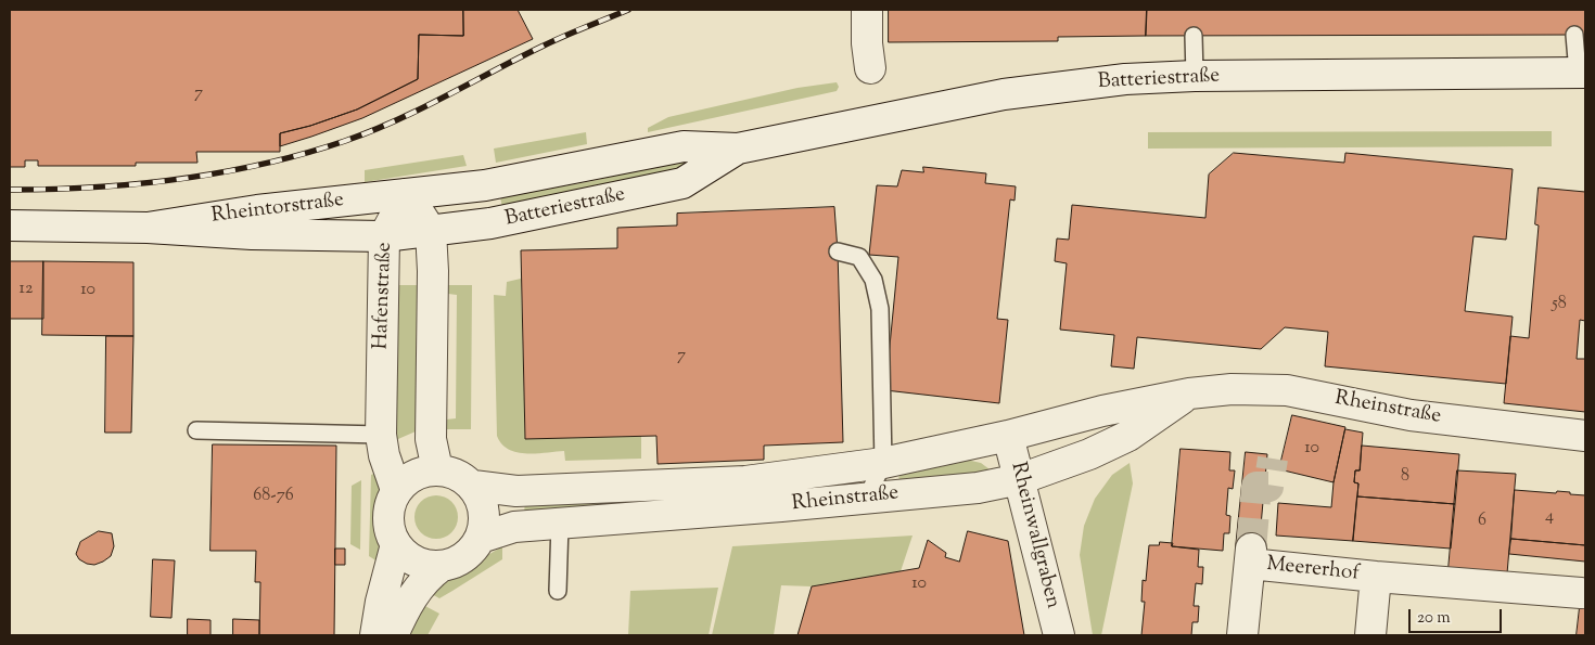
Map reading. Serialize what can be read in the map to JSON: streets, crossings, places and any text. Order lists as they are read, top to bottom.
{
  "streets": {
    "street": [
      "Batteriestraße",
      "Rheintorstraße",
      "Hafenstraße",
      "Rheinstraße",
      "Rheinwallgraben",
      "Meererhof"
    ]
  },
  "crossings": [
    ["Batteriestraße", "Rheintorstraße"],
    ["Batteriestraße", "Hafenstraße"],
    ["Rheintorstraße", "Hafenstraße"],
    ["Hafenstraße", "Rheinstraße"],
    ["Rheinstraße", "Rheinwallgraben"]
  ],
  "house_numbers": [
    "7",
    "12",
    "10",
    "58",
    "7",
    "10",
    "8",
    "68-76",
    "4",
    "6",
    "10"
  ],
  "scale_bar": "20 m"
}
